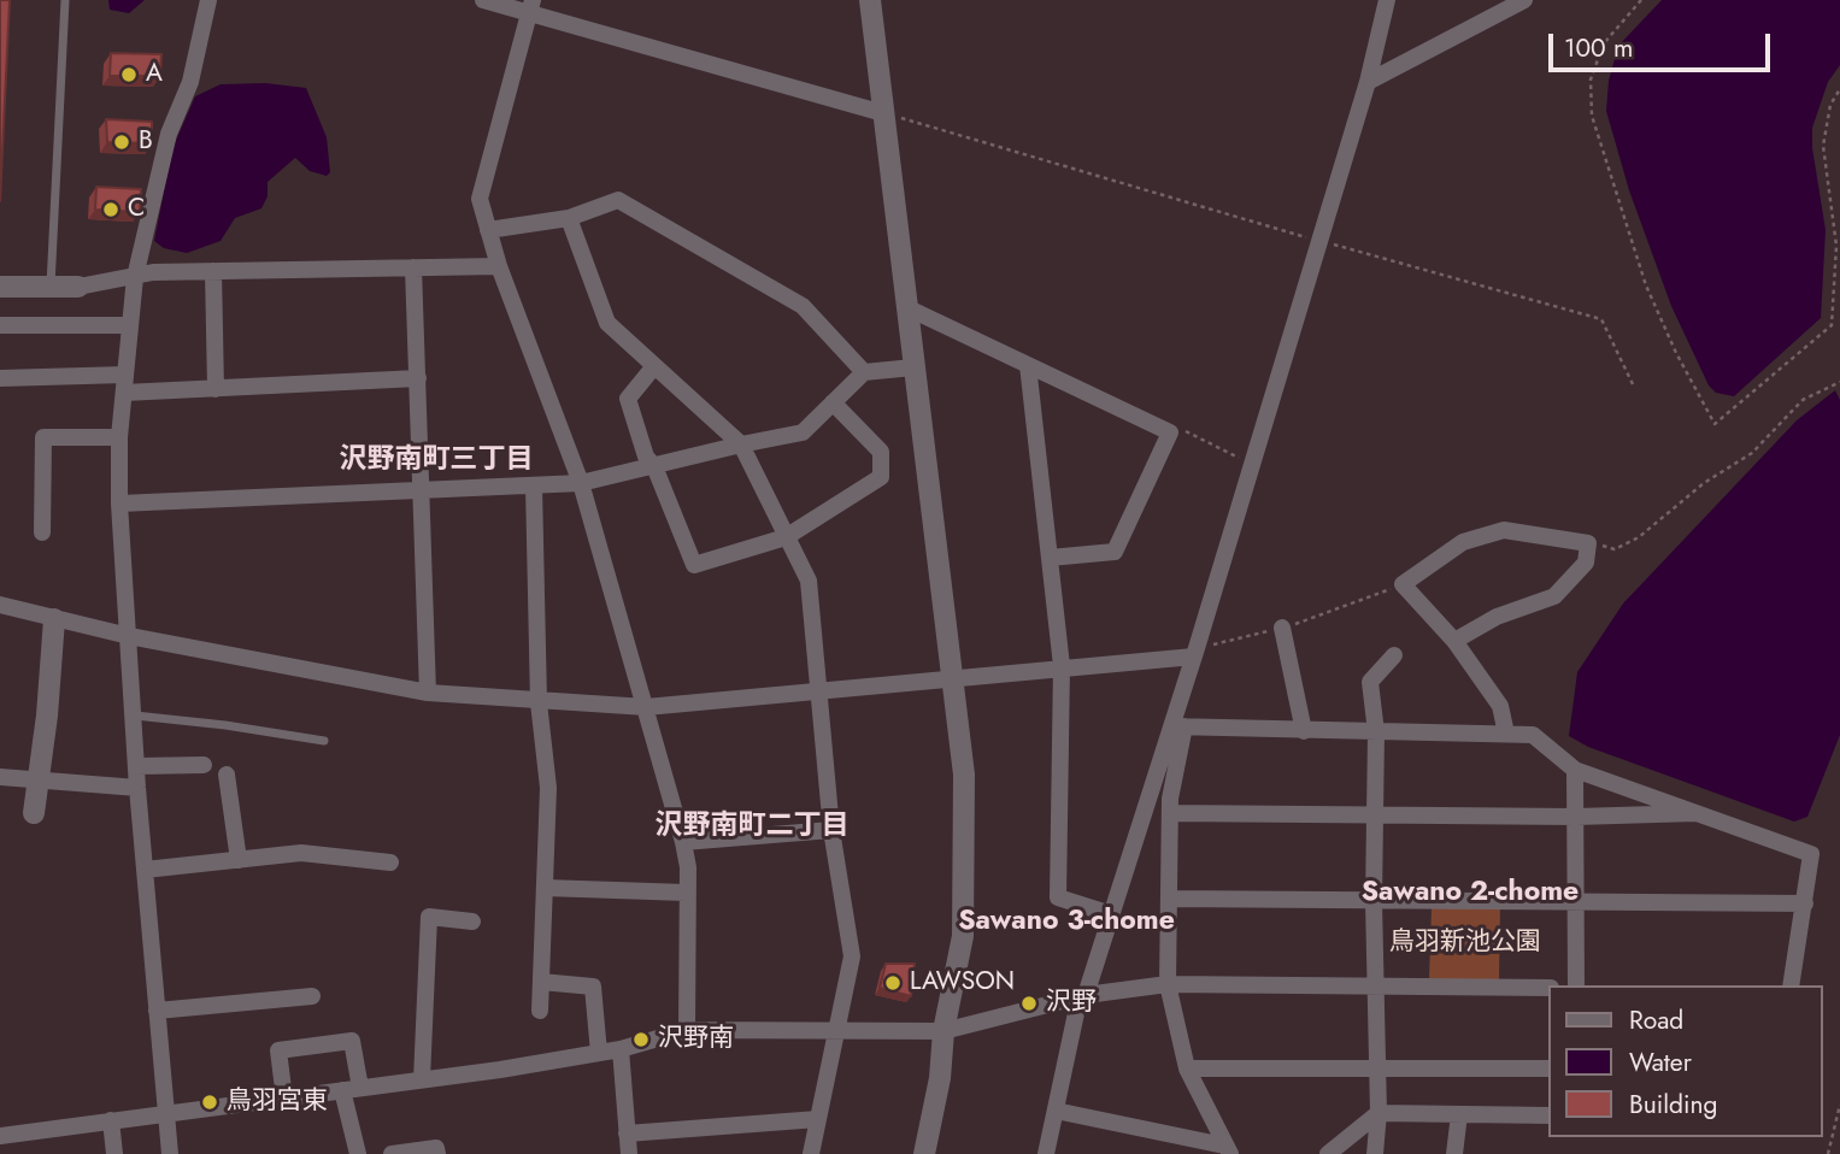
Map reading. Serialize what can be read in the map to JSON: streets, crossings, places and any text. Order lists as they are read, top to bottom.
{
  "districts": [
    "沢野南町三丁目",
    "沢野南町二丁目",
    "Sawano 2-chome",
    "Sawano 3-chome"
  ],
  "parks": ["鳥羽新池公園"],
  "places": [
    "A",
    "B",
    "C",
    "LAWSON",
    "沢野",
    "沢野南",
    "鳥羽宮東"
  ],
  "legend": ["Road", "Water", "Building"],
  "scale_bar": "100 m"
}
